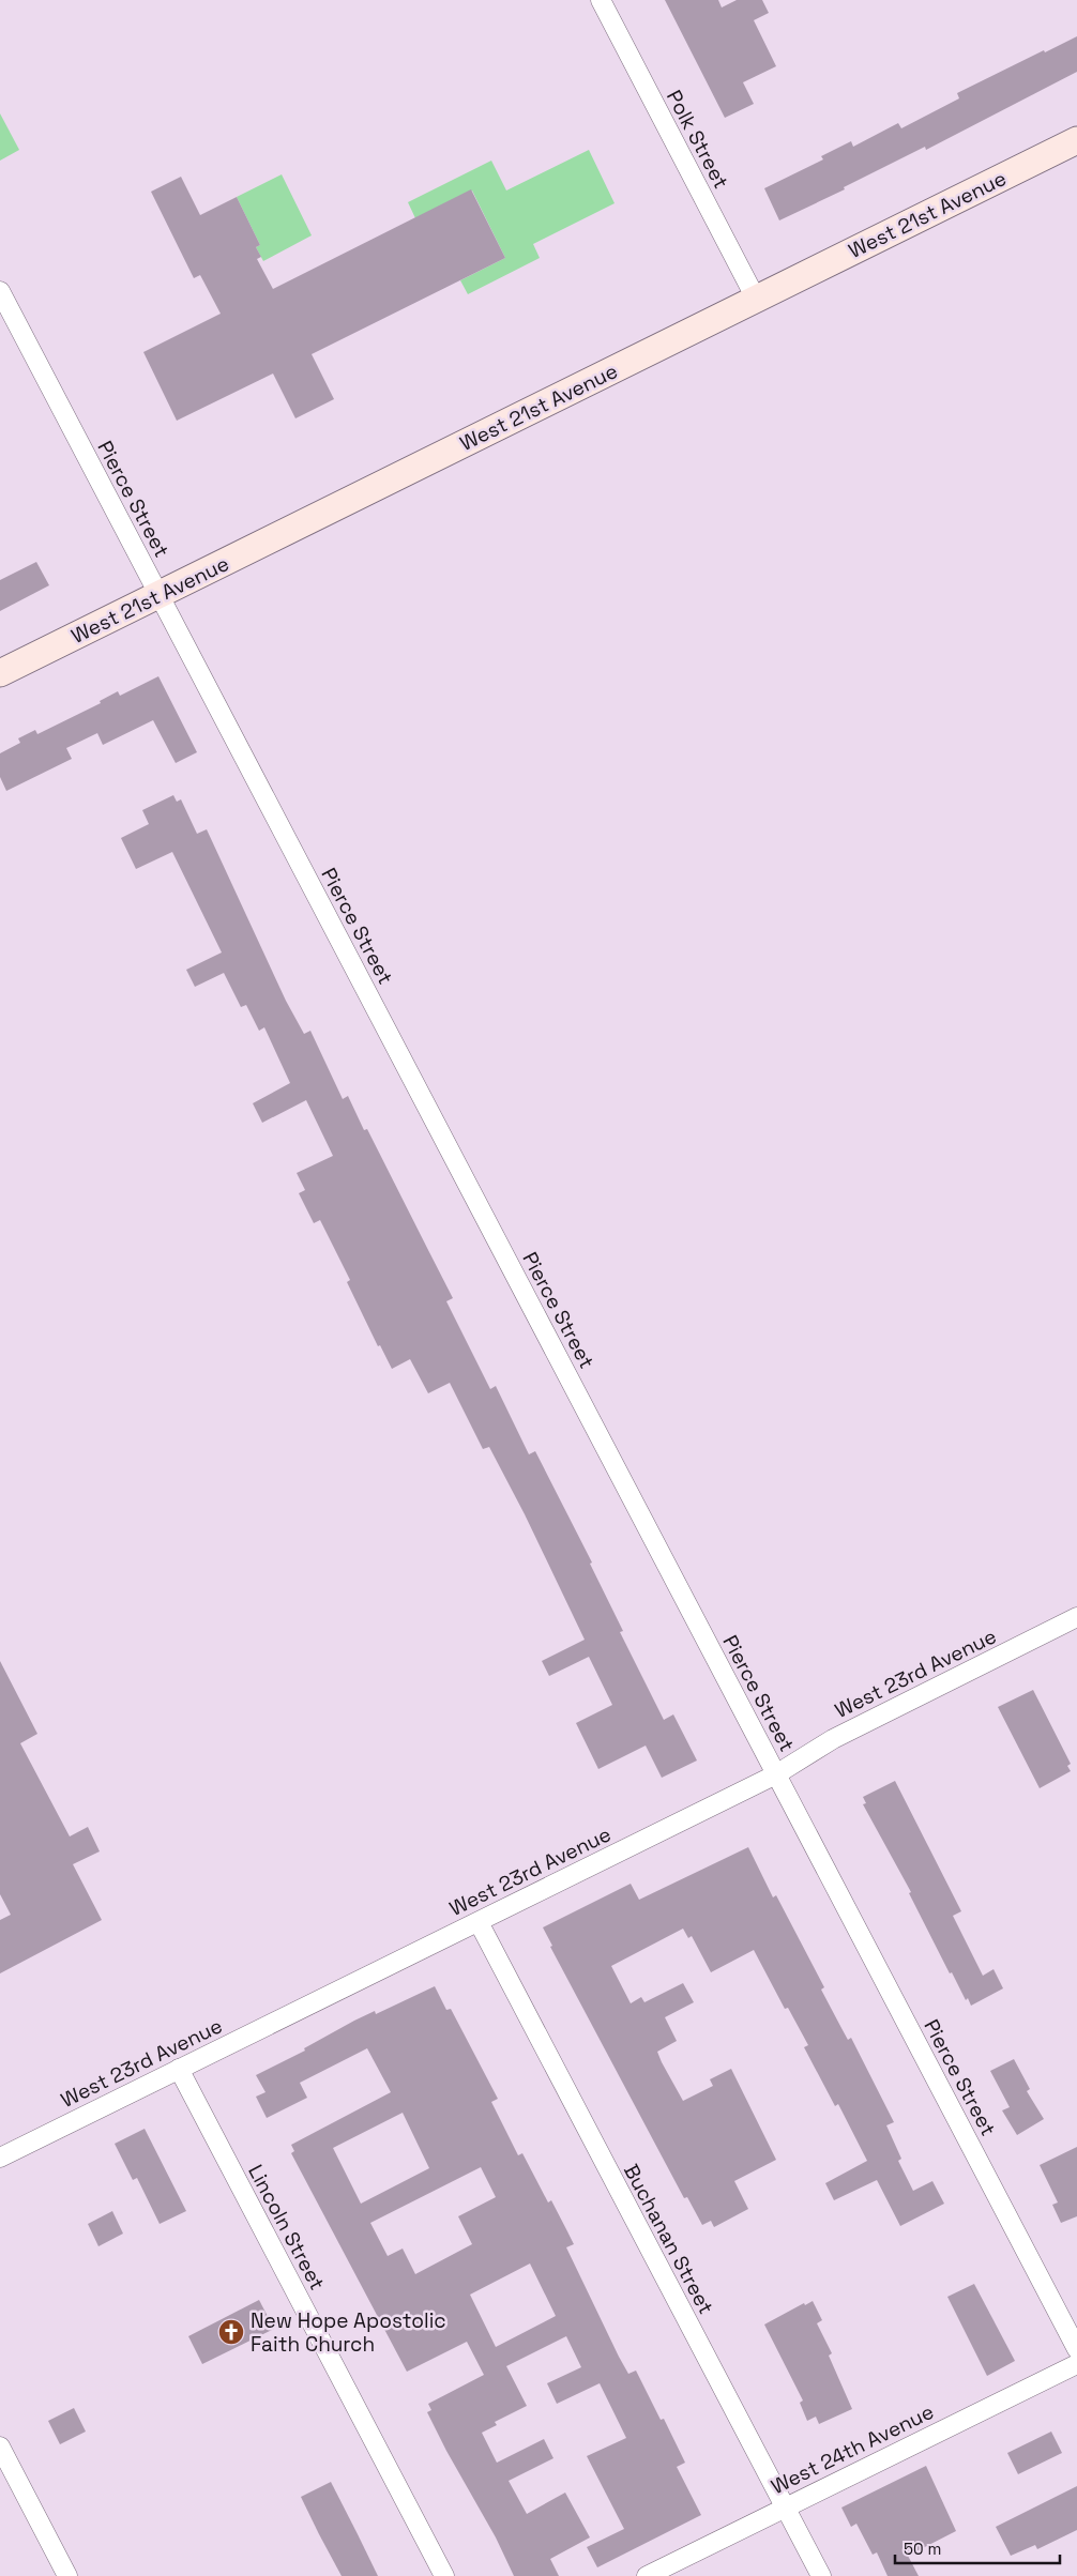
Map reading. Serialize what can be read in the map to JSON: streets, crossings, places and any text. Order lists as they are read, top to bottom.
{
  "streets": {
    "street": [
      "Polk Street",
      "West 21st Avenue",
      "Pierce Street",
      "West 23rd Avenue",
      "Lincoln Street",
      "Buchanan Street",
      "West 24th Avenue"
    ]
  },
  "crossings": [
    ["Polk Street", "West 21st Avenue"],
    ["West 21st Avenue", "Pierce Street"],
    ["Pierce Street", "West 23rd Avenue"],
    ["West 23rd Avenue", "Lincoln Street"],
    ["West 23rd Avenue", "Buchanan Street"],
    ["Buchanan Street", "West 24th Avenue"]
  ],
  "places": {
    "church": ["New Hope Apostolic Faith Church"]
  },
  "scale_bar": "50 m"
}
